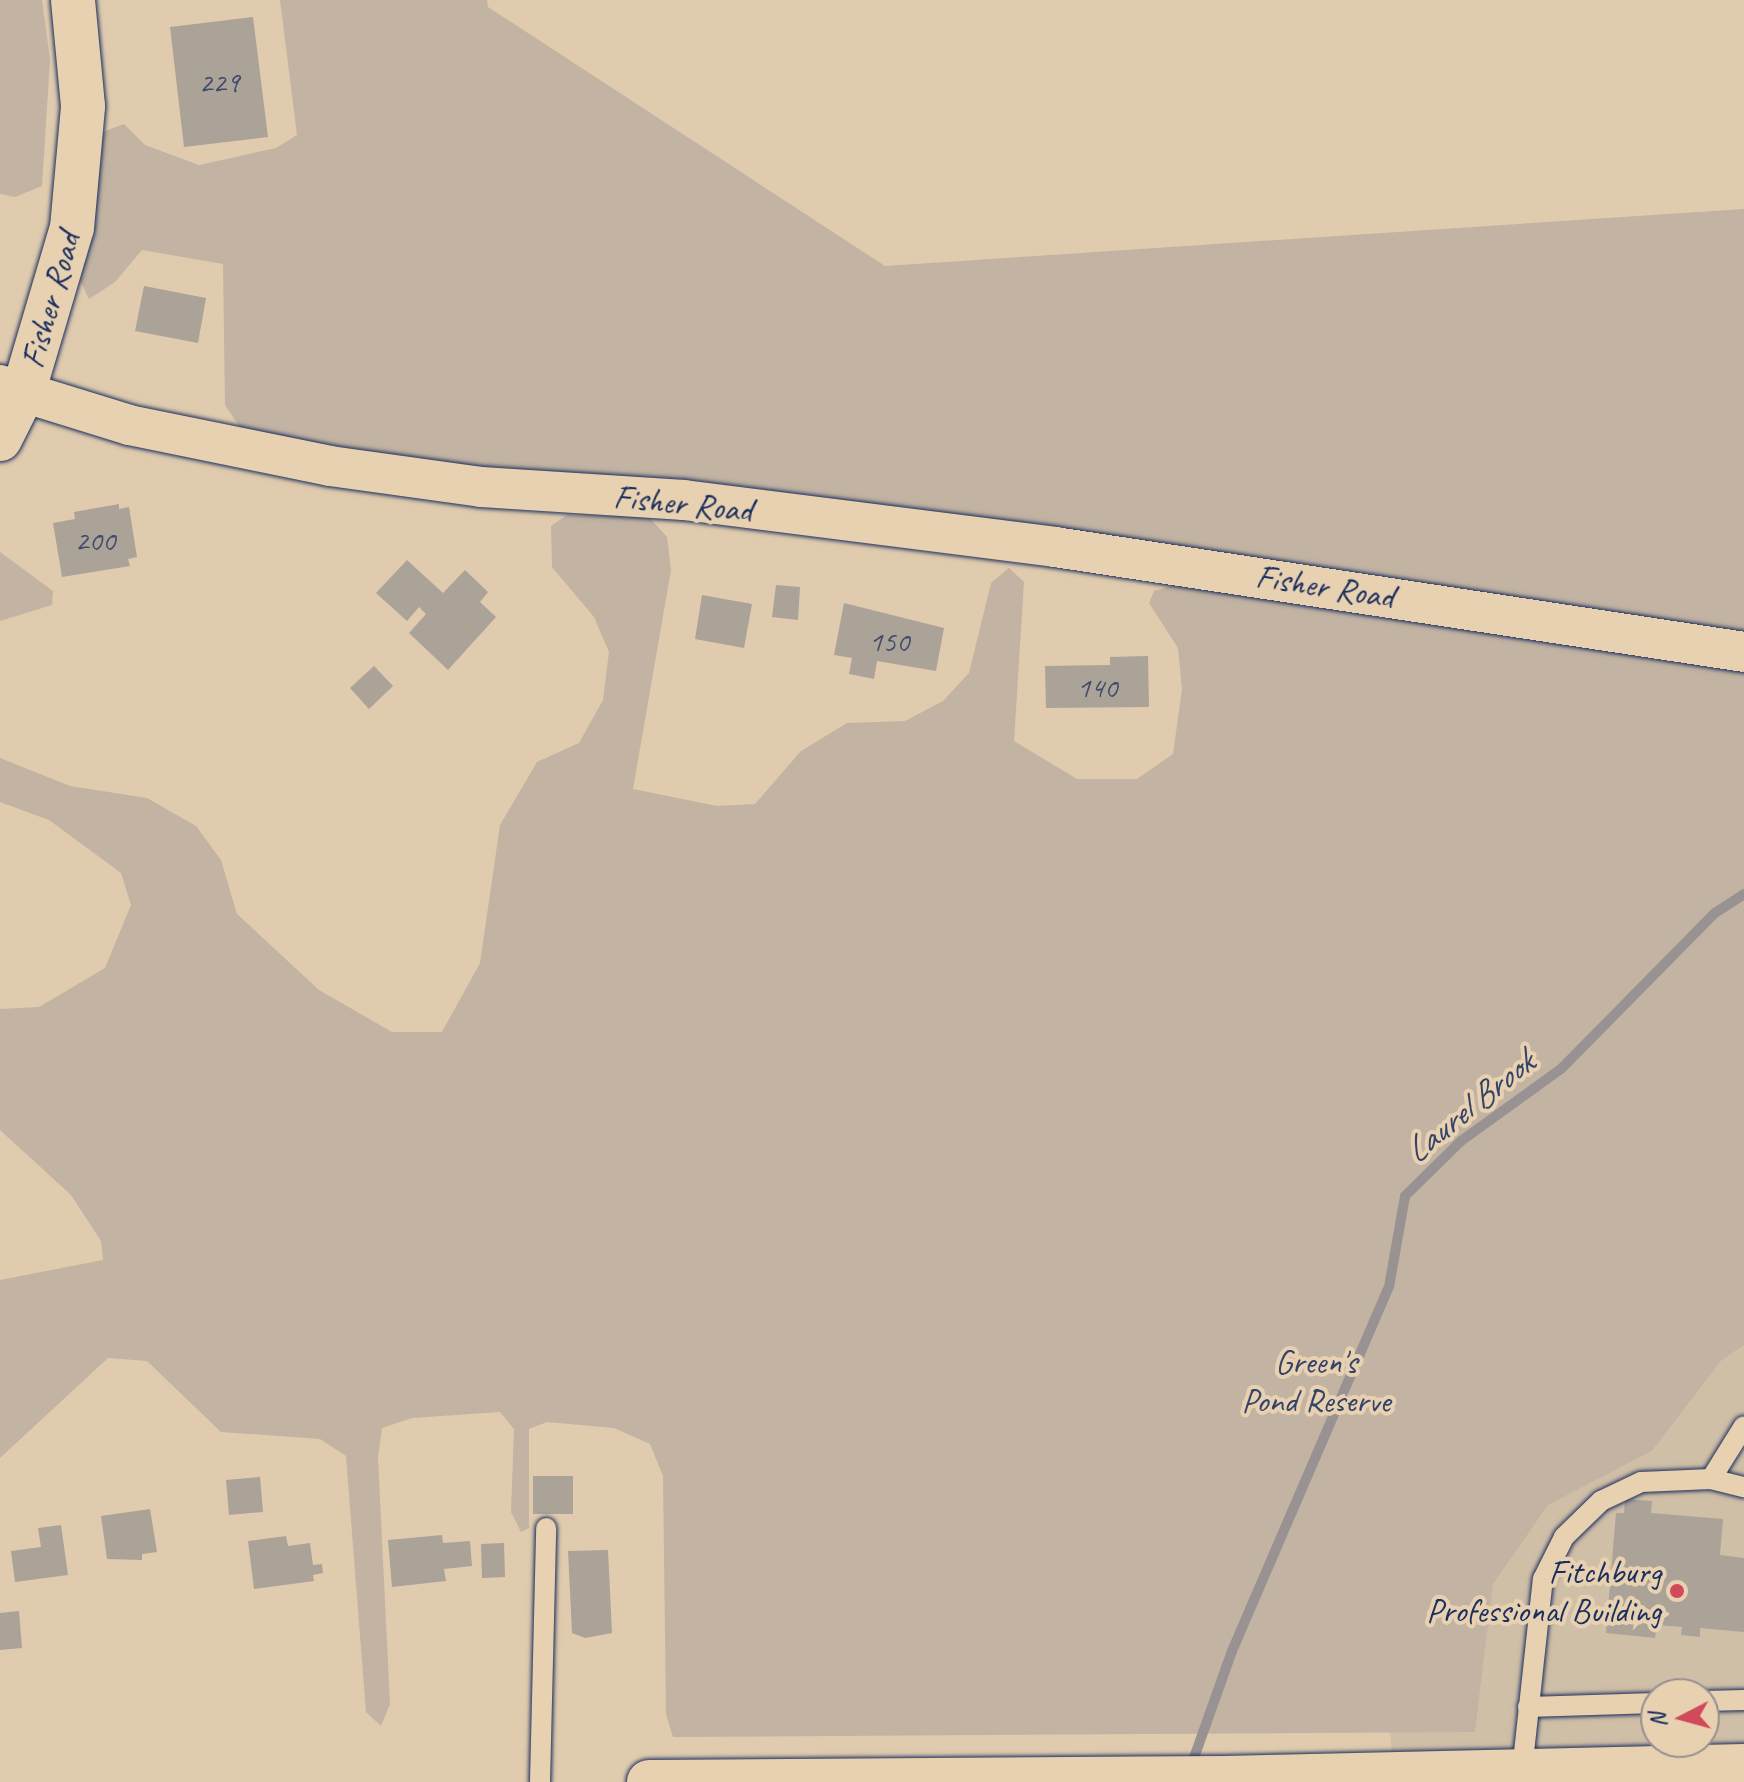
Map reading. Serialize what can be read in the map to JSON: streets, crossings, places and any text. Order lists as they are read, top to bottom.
{
  "streets": {
    "main road": ["Fisher Road"]
  },
  "water": ["Laurel Brook"],
  "parks": ["Green's Pond Reserve"],
  "places": ["Fitchburg Professional Building"],
  "house_numbers": [
    "229",
    "200",
    "150",
    "140"
  ],
  "north": "left"
}
